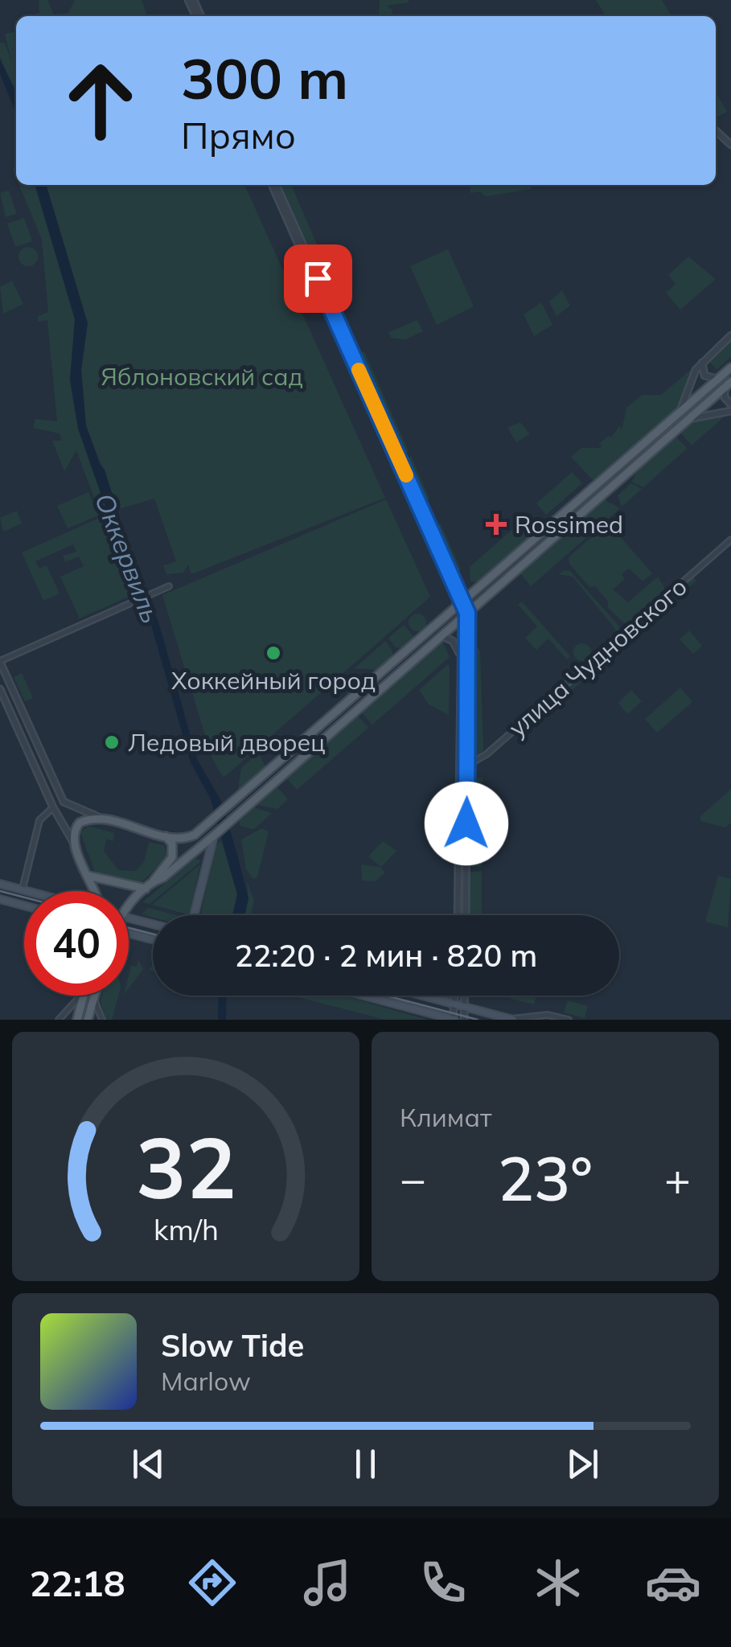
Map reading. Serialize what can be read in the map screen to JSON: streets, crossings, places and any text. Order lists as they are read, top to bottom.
{
  "streets": {
    "street": ["улица Чудновского"]
  },
  "water": ["Оккервиль"],
  "parks": ["Яблоновский сад"],
  "places": {
    "health": ["Rossimed"],
    "other": ["Хоккейный город", "Ледовый дворец"]
  },
  "page": {
    "turn": ["300 m", "Прямо"],
    "limit": "40",
    "trip": "22:20 · 2 мин · 820 m",
    "tile": "Климат",
    "heat": ["−", "23°", "+"],
    "song": ["Slow Tide", "Marlow"],
    "tabs": "22:18",
    "gauge": ["32", "km/h"]
  }
}
